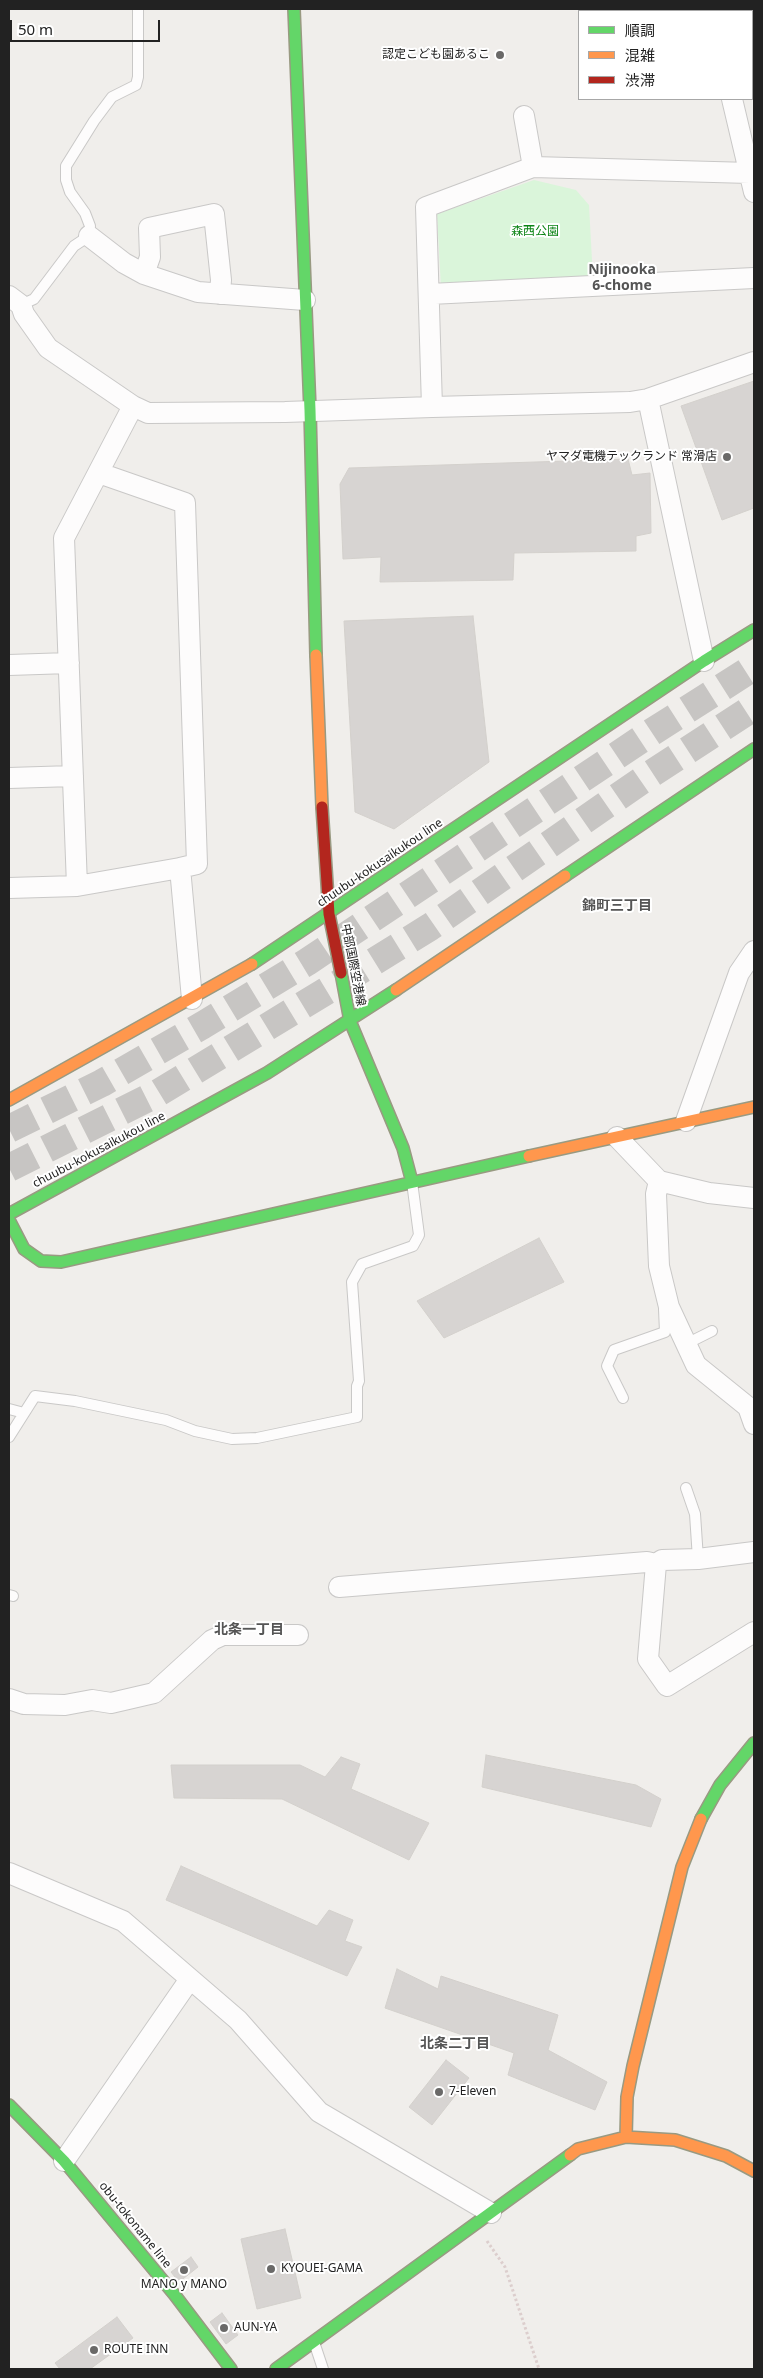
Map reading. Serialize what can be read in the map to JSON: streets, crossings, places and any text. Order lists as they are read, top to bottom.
{
  "streets": {
    "street": ["chuubu-kokusaikukou line", "中部国際空港線", "obu-tokoname line"]
  },
  "crossings": [
    ["chuubu-kokusaikukou line", "中部国際空港線"]
  ],
  "districts": [
    "Nijinooka 6-chome",
    "錦町三丁目",
    "北条一丁目",
    "北条二丁目"
  ],
  "parks": ["森西公園"],
  "places": [
    "認定こども園あるこ",
    "ヤマダ電機テックランド 常滑店",
    "7-Eleven",
    "KYOUEI-GAMA",
    "MANO y MANO",
    "AUN-YA",
    "ROUTE INN"
  ],
  "legend": ["順調", "混雑", "渋滞"],
  "scale_bar": "50 m"
}
